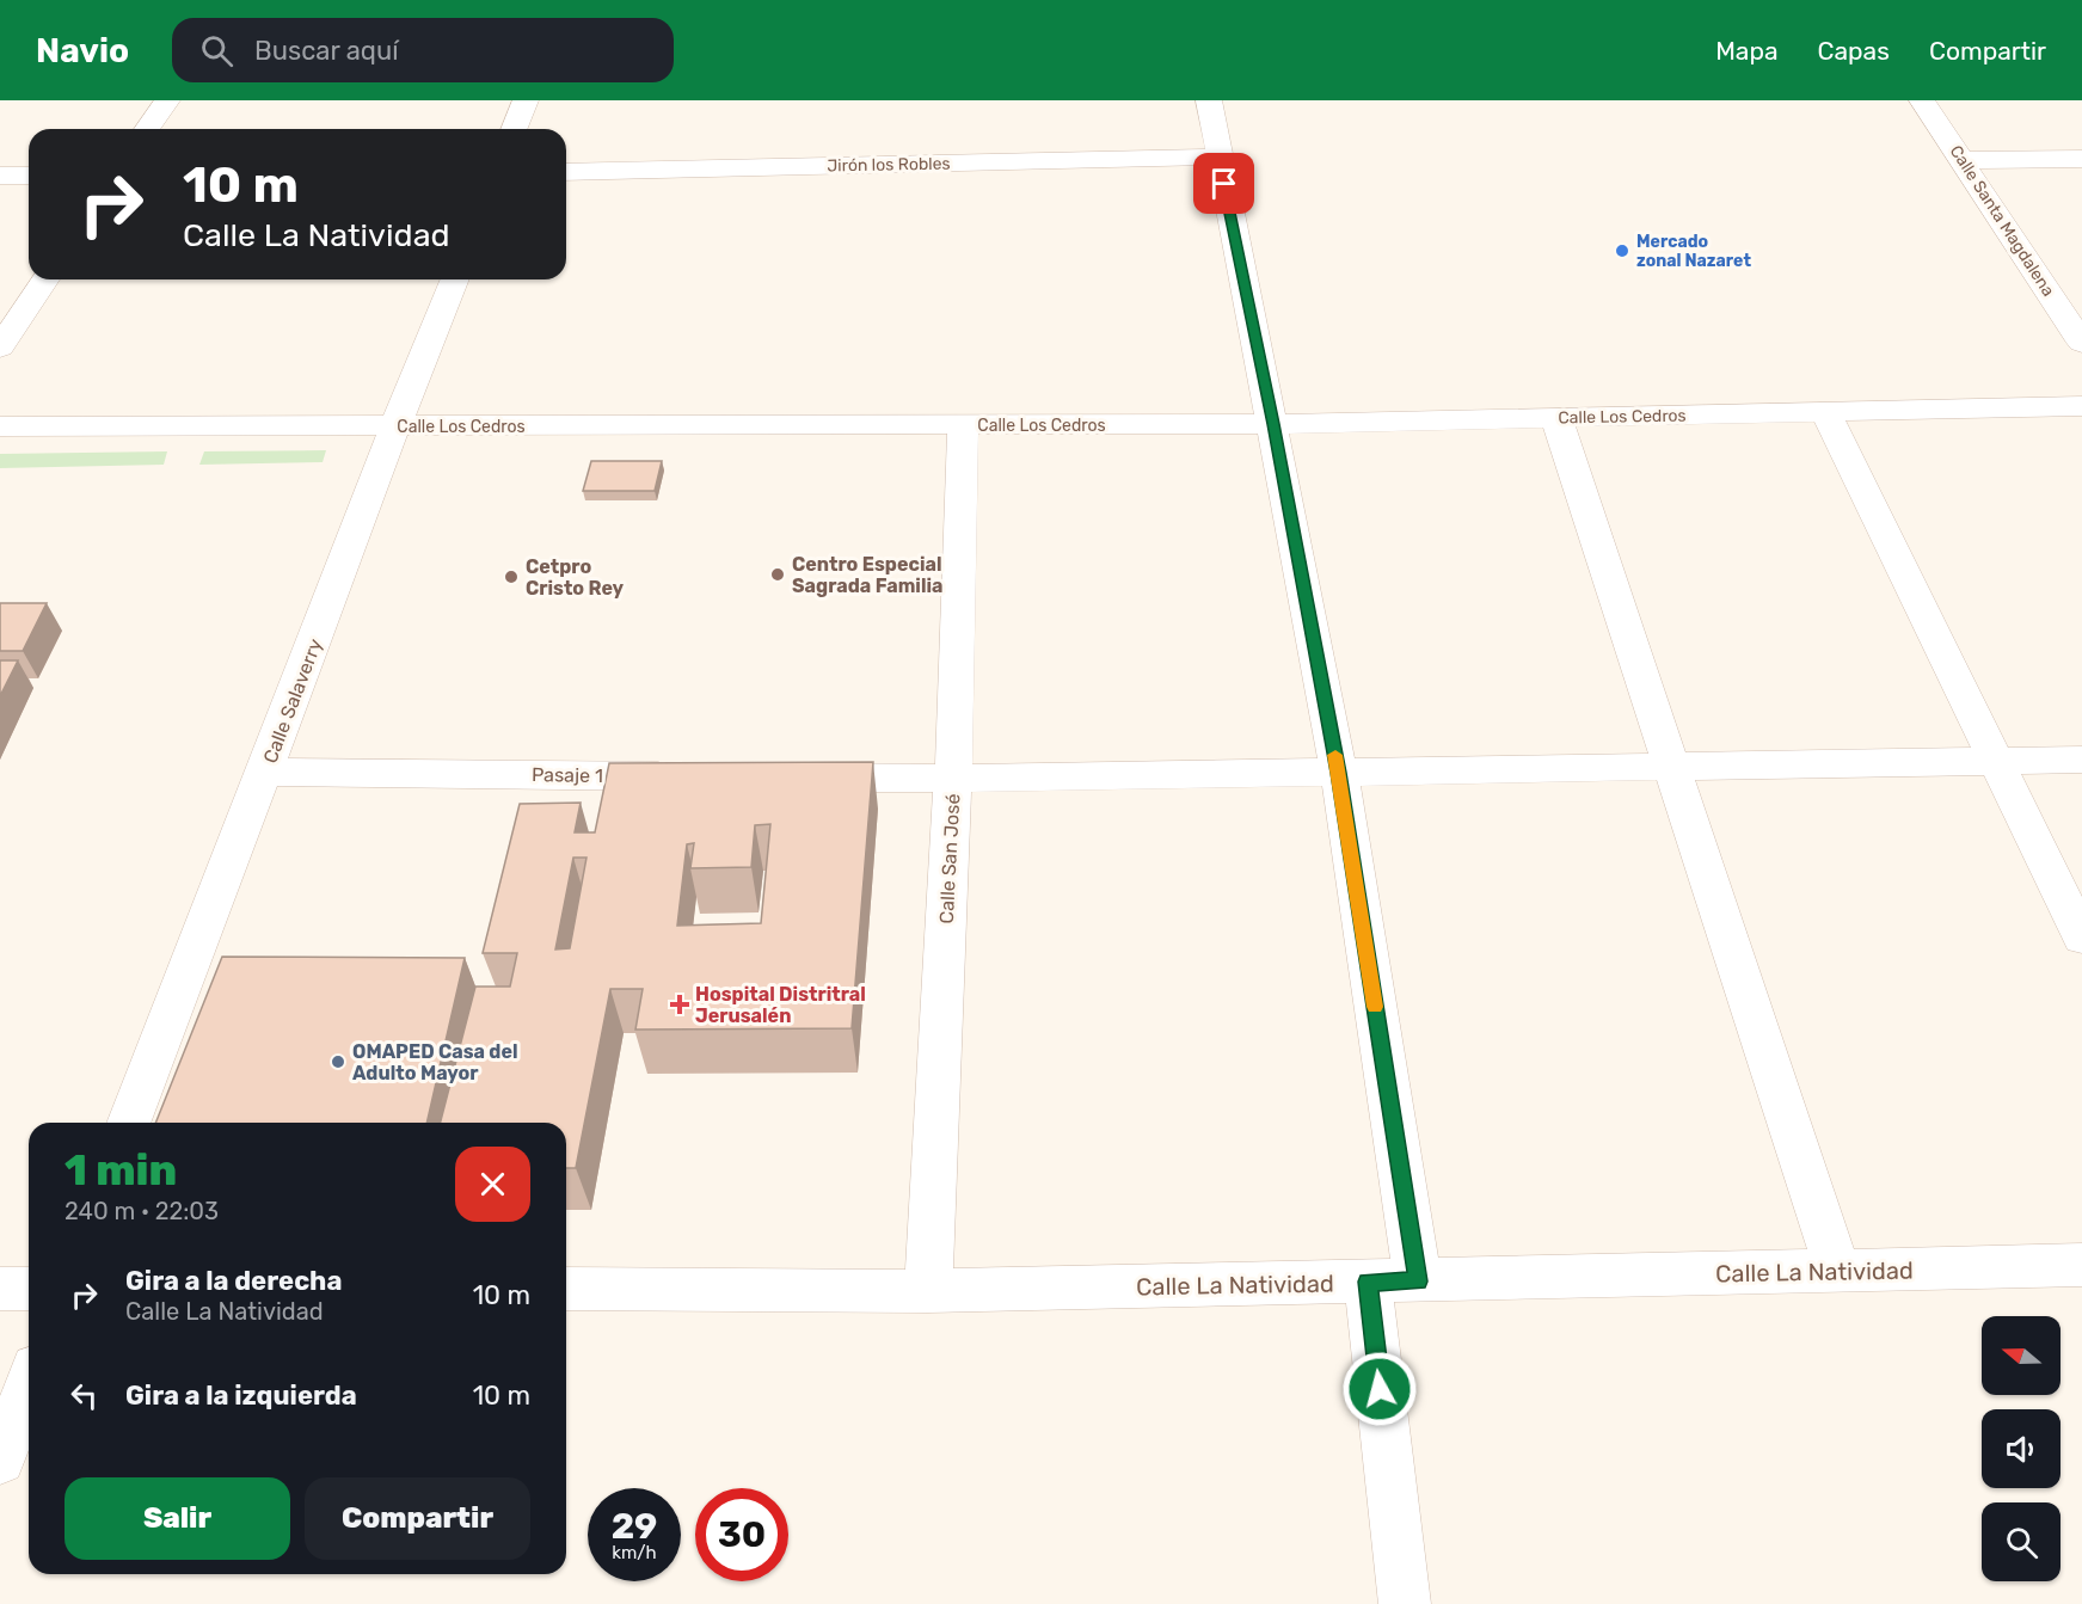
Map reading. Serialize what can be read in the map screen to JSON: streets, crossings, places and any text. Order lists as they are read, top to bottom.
{
  "streets": {
    "street": [
      "Jirón los Robles",
      "Calle Santa Magdalena",
      "Calle Los Cedros",
      "Calle Salaverry",
      "Pasaje 1",
      "Calle San José",
      "Calle La Natividad"
    ]
  },
  "crossings": [
    ["Calle Los Cedros", "Calle Salaverry"],
    ["Calle Los Cedros", "Calle San José"],
    ["Calle Salaverry", "Pasaje 1"],
    ["Calle San José", "Calle La Natividad"]
  ],
  "places": {
    "other": [
      "Mercado zonal Nazaret",
      "Centro Especial Sagrada Familia",
      "Cetpro Cristo Rey",
      "OMAPED Casa del Adulto Mayor"
    ],
    "health": ["Hospital Distritral Jerusalén"]
  },
  "north": "left",
  "page": {
    "header": "Navio",
    "search": "Buscar aquí",
    "nav": ["Mapa", "Capas", "Compartir"],
    "turn": ["10 m", "Calle La Natividad"],
    "heading": ["1 min", "240 m · 22:03"],
    "list": [
      {
        "name": "Gira a la derecha",
        "note": "Calle La Natividad",
        "value": "10 m"
      },
      {
        "name": "Gira a la izquierda",
        "value": "10 m"
      }
    ],
    "buttons": ["Salir", "Compartir"],
    "speed": "29 km/h",
    "limit": "30"
  }
}
